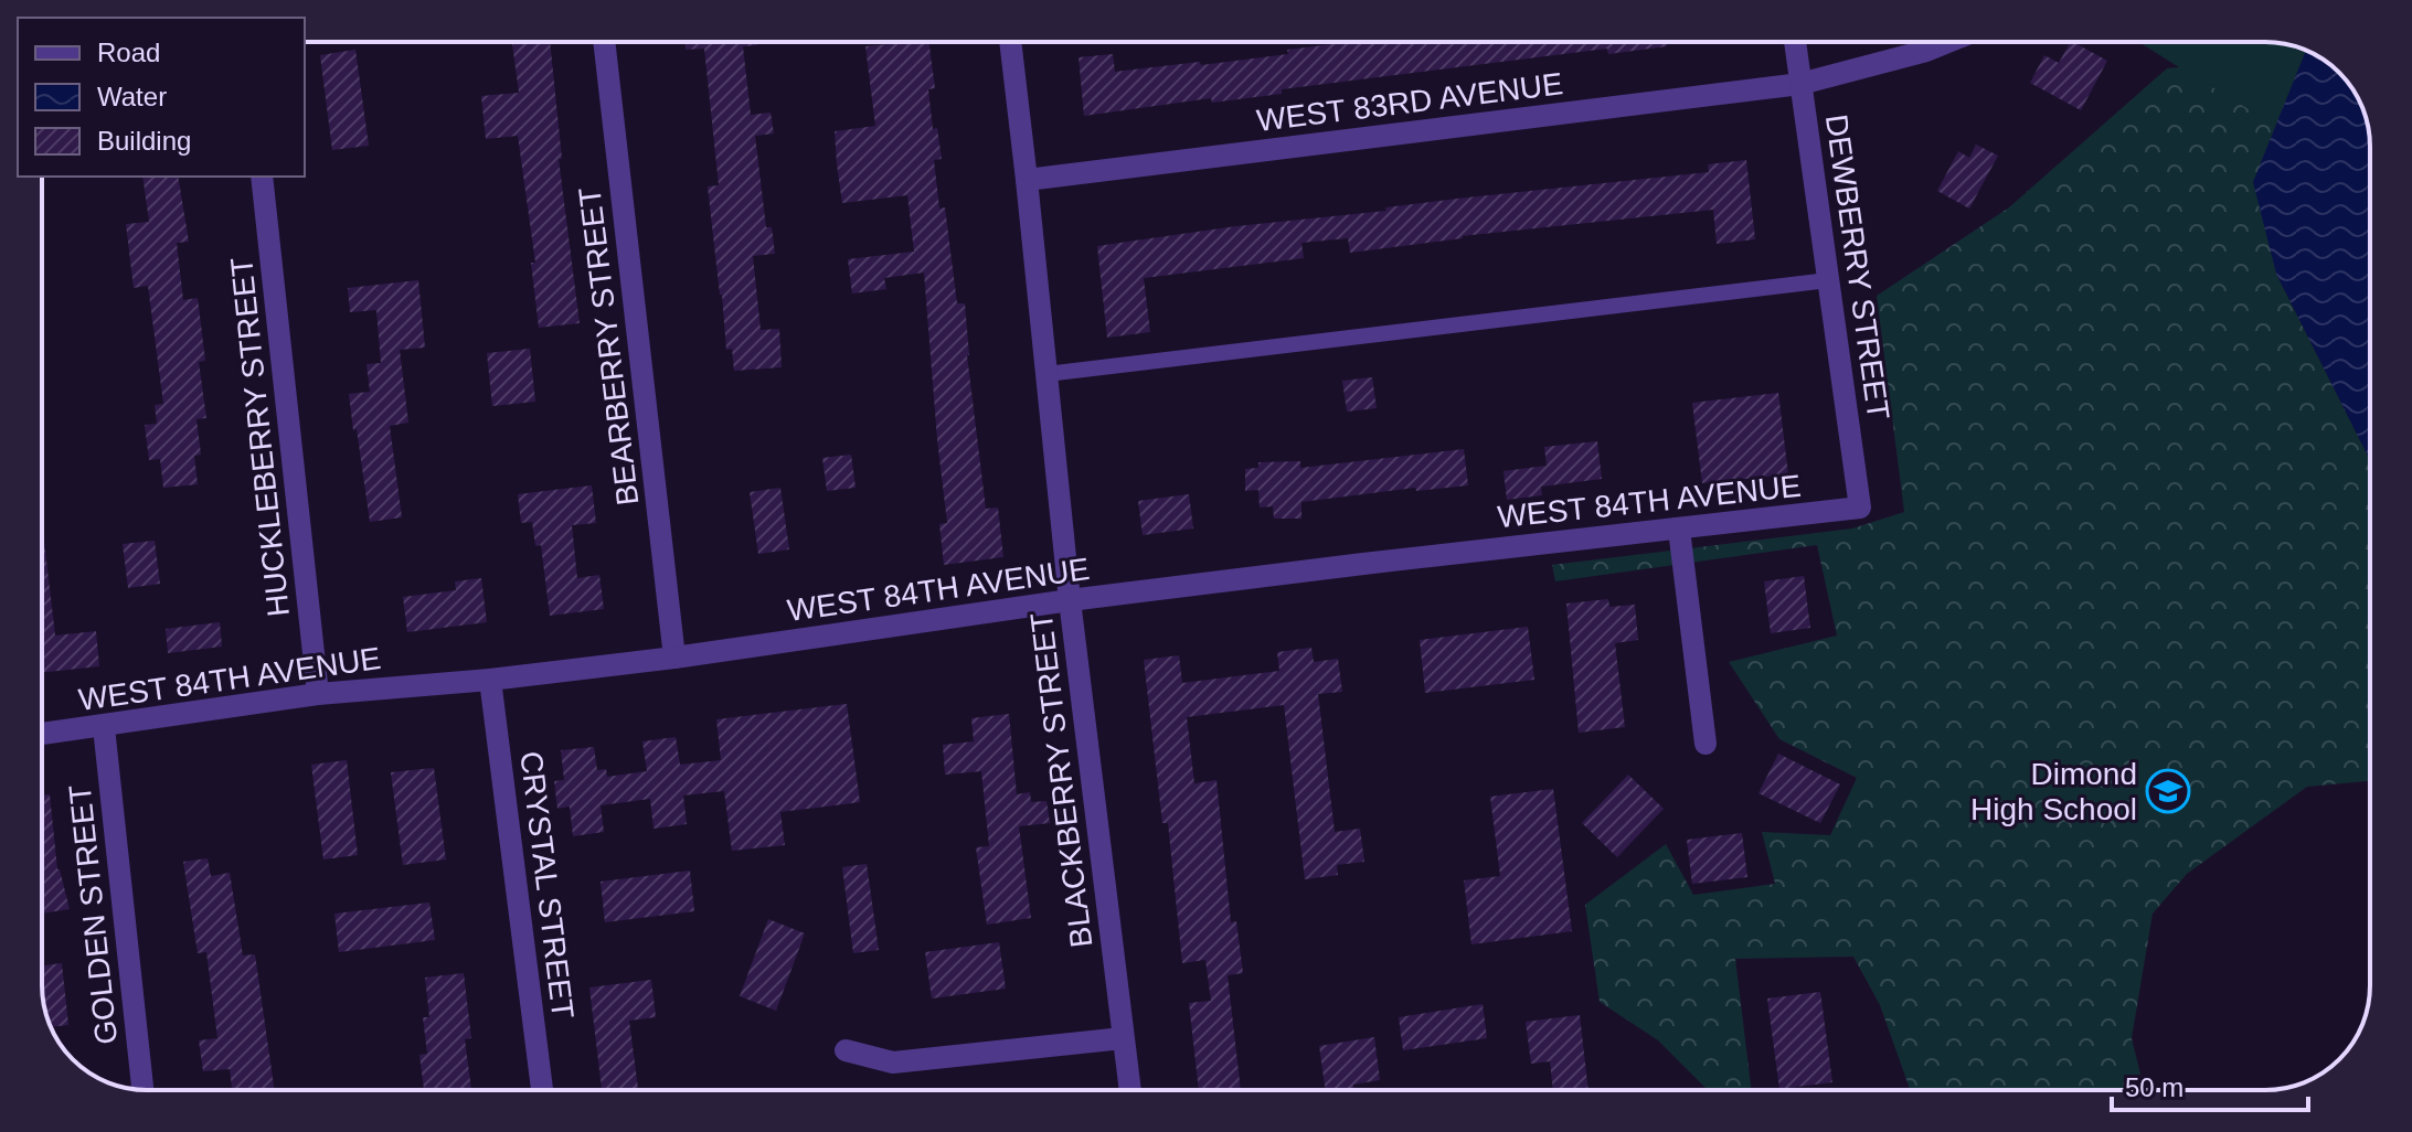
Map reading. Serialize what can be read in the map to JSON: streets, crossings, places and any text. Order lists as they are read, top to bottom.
{
  "streets": {
    "street": [
      "WEST 83RD AVENUE",
      "DEWBERRY STREET",
      "BEARBERRY STREET",
      "HUCKLEBERRY STREET",
      "WEST 84TH AVENUE",
      "BLACKBERRY STREET",
      "CRYSTAL STREET",
      "GOLDEN STREET"
    ]
  },
  "crossings": [
    ["WEST 83RD AVENUE", "DEWBERRY STREET"],
    ["WEST 83RD AVENUE", "BLACKBERRY STREET"],
    ["DEWBERRY STREET", "WEST 84TH AVENUE"],
    ["BEARBERRY STREET", "WEST 84TH AVENUE"],
    ["HUCKLEBERRY STREET", "WEST 84TH AVENUE"],
    ["WEST 84TH AVENUE", "BLACKBERRY STREET"],
    ["WEST 84TH AVENUE", "CRYSTAL STREET"],
    ["WEST 84TH AVENUE", "GOLDEN STREET"]
  ],
  "places": {
    "school or university": ["Dimond High School"]
  },
  "legend": ["Road", "Water", "Building"],
  "scale_bar": "50 m"
}
